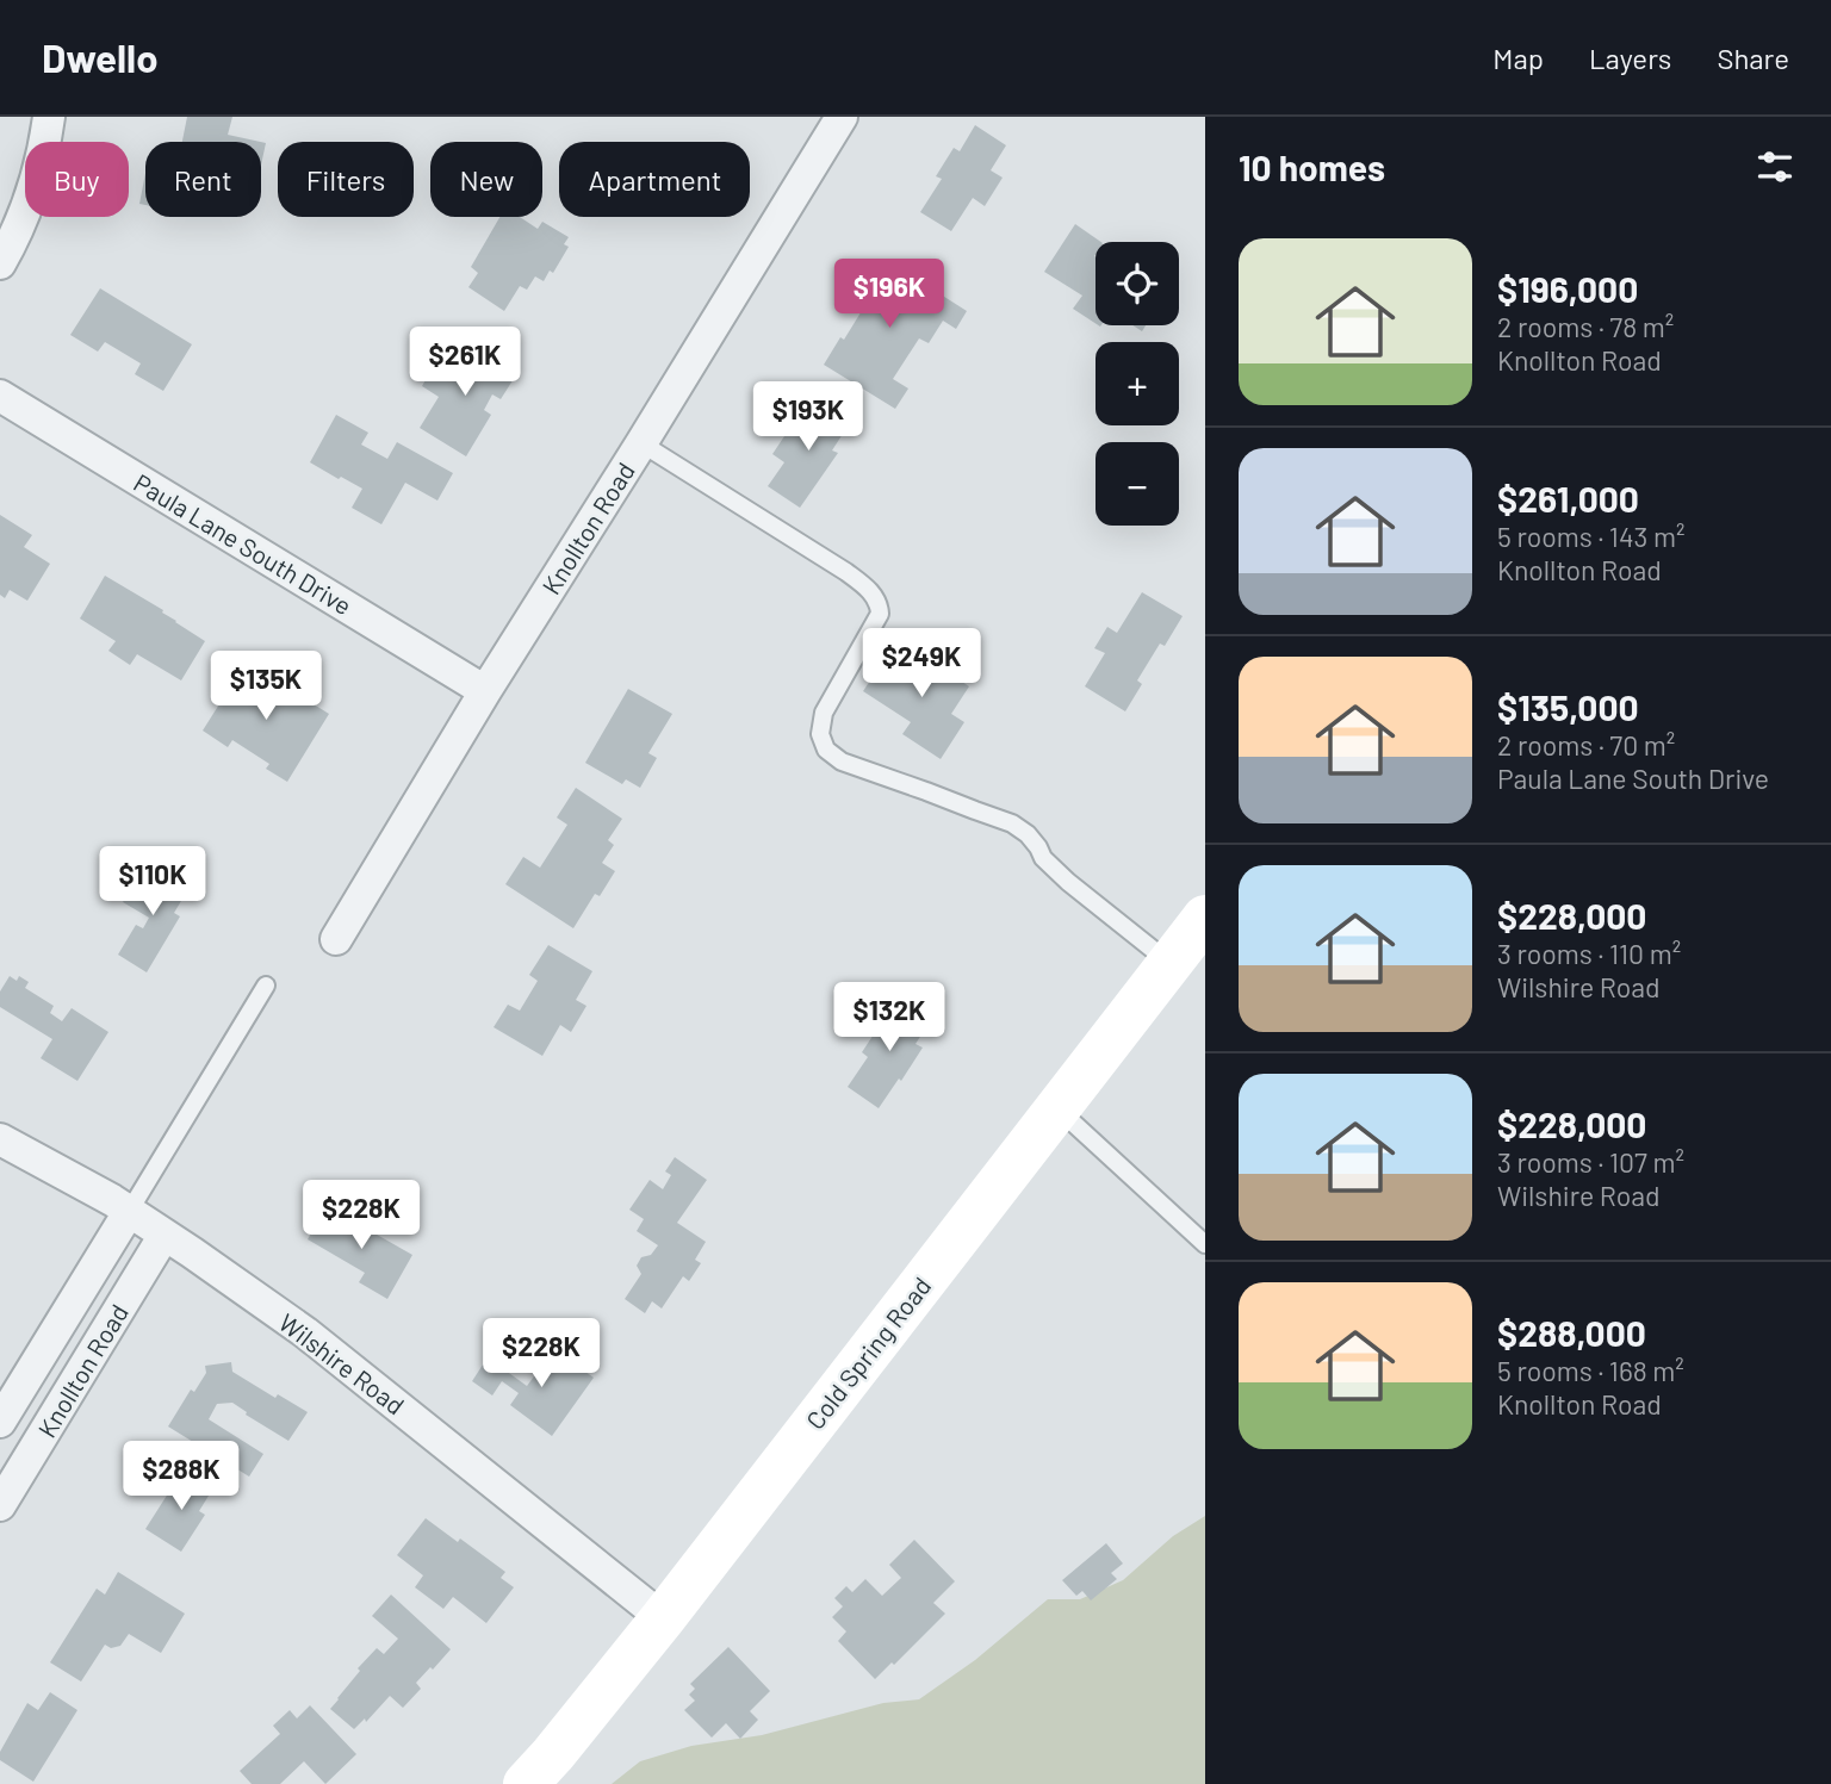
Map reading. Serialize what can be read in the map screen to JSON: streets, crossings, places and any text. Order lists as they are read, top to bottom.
{
  "streets": {
    "street": [
      "Knollton Road",
      "Paula Lane South Drive",
      "Cold Spring Road",
      "Wilshire Road"
    ]
  },
  "crossings": [
    ["Knollton Road", "Paula Lane South Drive"],
    ["Knollton Road", "Wilshire Road"],
    ["Cold Spring Road", "Wilshire Road"]
  ],
  "page": {
    "header": "Dwello",
    "nav": ["Map", "Layers", "Share"],
    "heading": "10 homes",
    "chip": [
      "Buy",
      "Rent",
      "Filters",
      "New",
      "Apartment"
    ],
    "list": [
      {
        "name": "$196,000",
        "note": "2 rooms · 78 m² · Knollton Road"
      },
      {
        "name": "$261,000",
        "note": "5 rooms · 143 m² · Knollton Road"
      },
      {
        "name": "$135,000",
        "note": "2 rooms · 70 m² · Paula Lane South Drive"
      },
      {
        "name": "$228,000",
        "note": "3 rooms · 110 m² · Wilshire Road"
      },
      {
        "name": "$228,000",
        "note": "3 rooms · 107 m² · Wilshire Road"
      },
      {
        "name": "$288,000",
        "note": "5 rooms · 168 m² · Knollton Road"
      }
    ],
    "map_buttons": ["+", "−"],
    "price": [
      "$196K",
      "$261K",
      "$193K",
      "$249K",
      "$135K",
      "$110K",
      "$132K",
      "$228K",
      "$228K",
      "$288K"
    ]
  }
}
